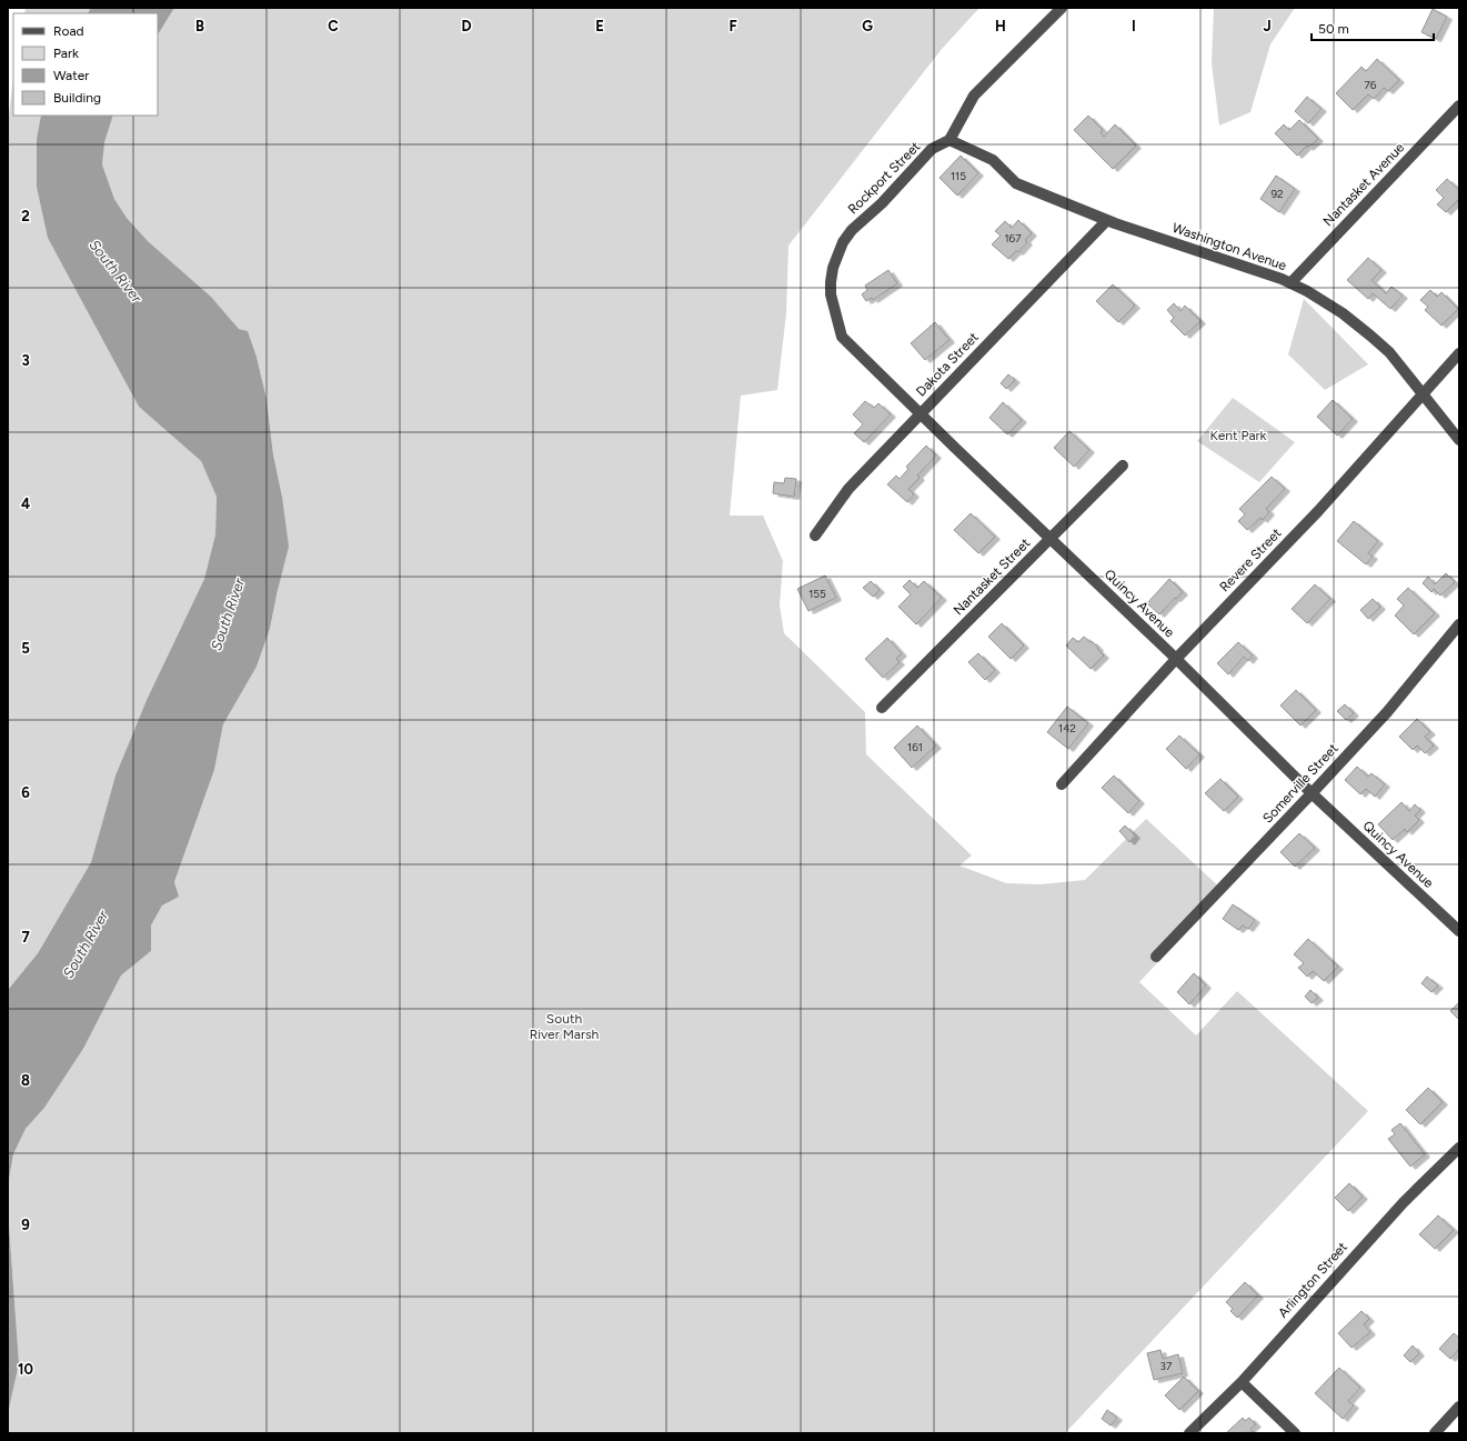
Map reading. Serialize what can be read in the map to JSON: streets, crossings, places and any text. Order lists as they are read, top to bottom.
{
  "streets": {
    "street": [
      "Rockport Street",
      "Nantasket Avenue",
      "Washington Avenue",
      "Dakota Street",
      "Revere Street",
      "Nantasket Street",
      "Quincy Avenue",
      "Somerville Street",
      "Arlington Street"
    ]
  },
  "crossings": [
    ["Rockport Street", "Washington Avenue"],
    ["Rockport Street", "Quincy Avenue"],
    ["Nantasket Avenue", "Washington Avenue"],
    ["Washington Avenue", "Dakota Street"],
    ["Washington Avenue", "Revere Street"],
    ["Dakota Street", "Quincy Avenue"],
    ["Revere Street", "Quincy Avenue"],
    ["Nantasket Street", "Quincy Avenue"],
    ["Quincy Avenue", "Somerville Street"]
  ],
  "water": ["South River"],
  "parks": ["Kent Park", "South River Marsh"],
  "house_numbers": [
    "76",
    "115",
    "92",
    "167",
    "155",
    "142",
    "161",
    "37"
  ],
  "legend": [
    "Road",
    "Park",
    "Water",
    "Building"
  ],
  "scale_bar": "50 m",
  "grid": {
    "columns": [
      "B",
      "C",
      "D",
      "E",
      "F",
      "G",
      "H",
      "I",
      "J"
    ],
    "rows": [
      "2",
      "3",
      "4",
      "5",
      "6",
      "7",
      "8",
      "9",
      "10"
    ]
  }
}
